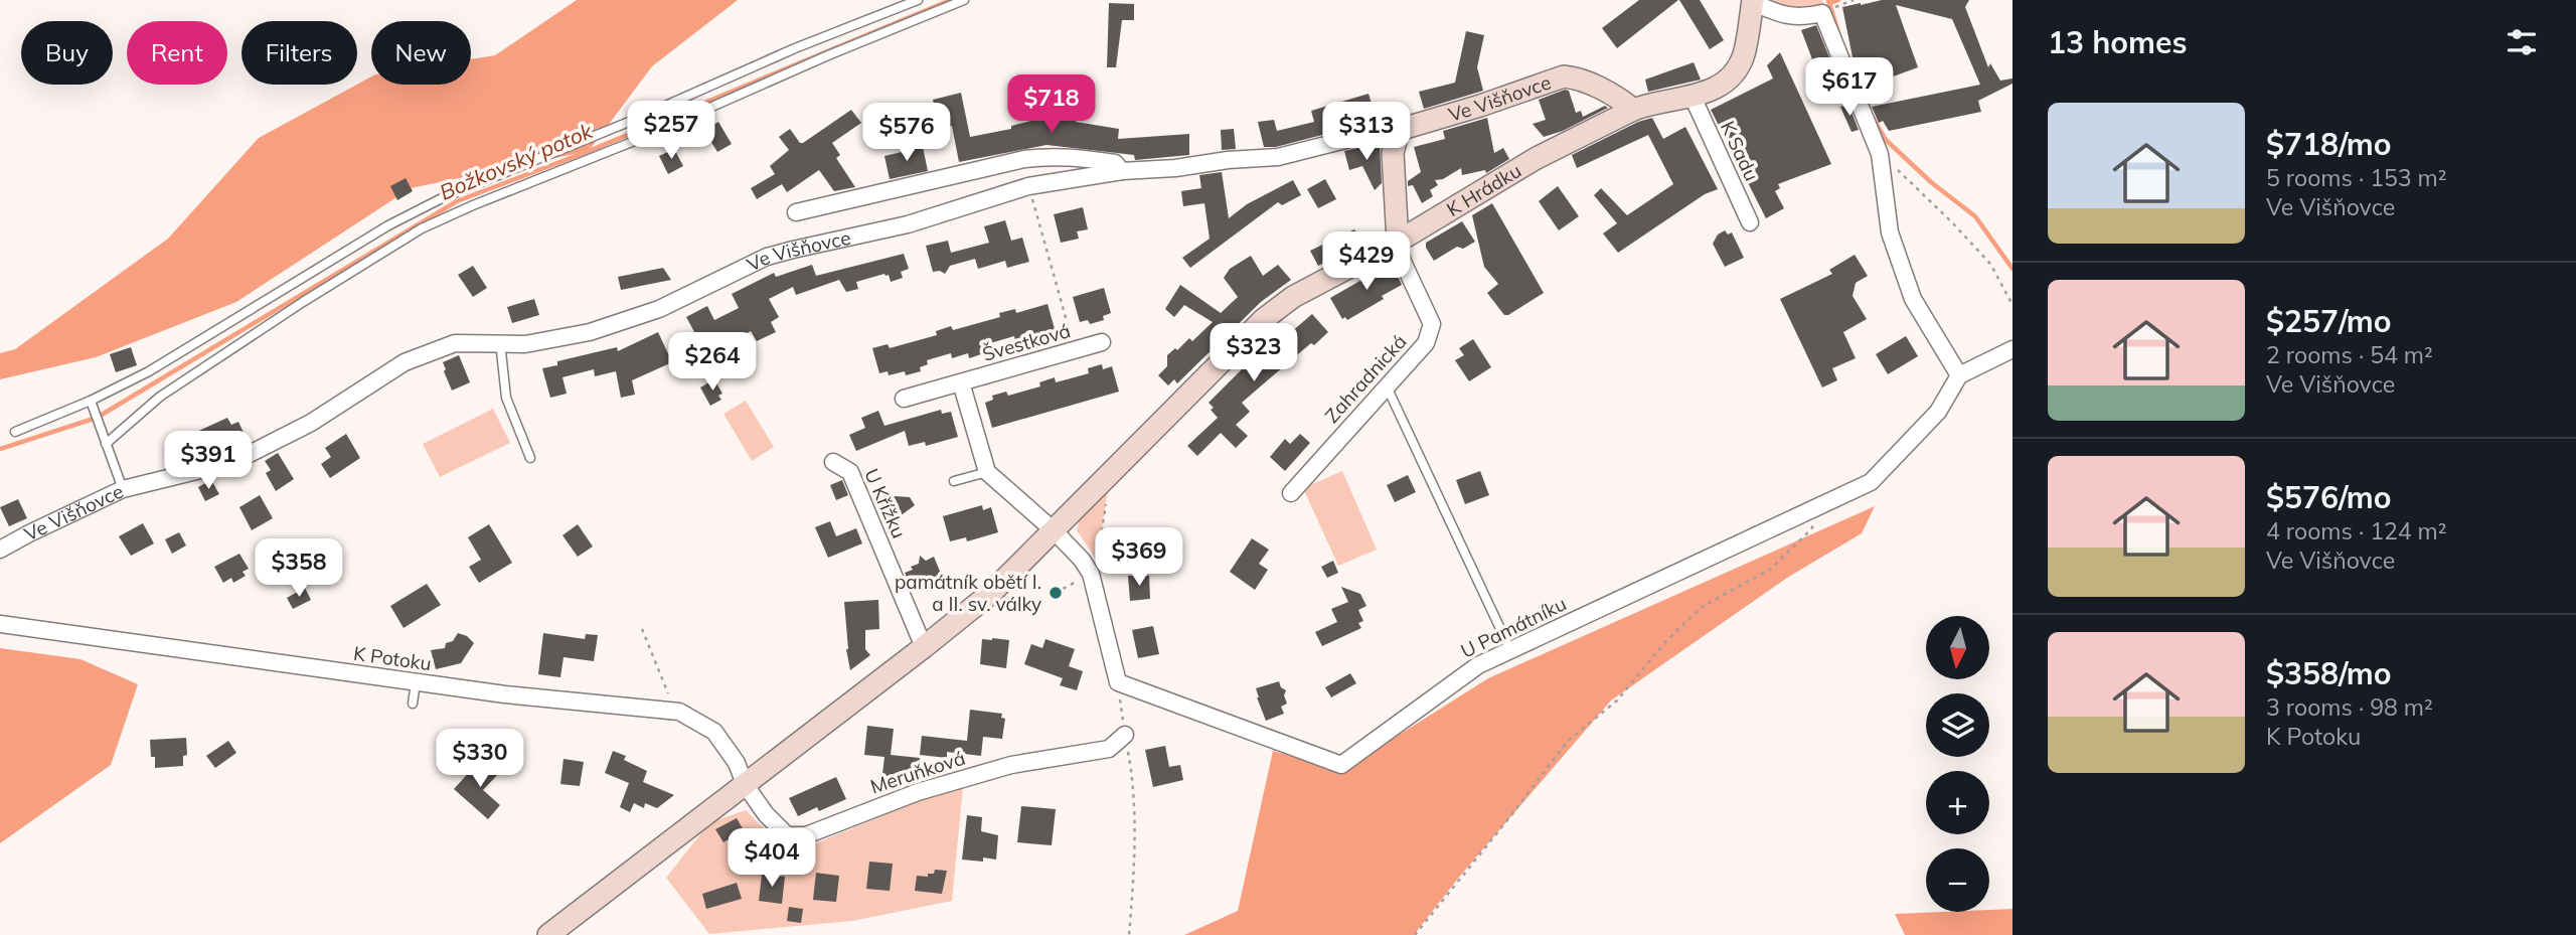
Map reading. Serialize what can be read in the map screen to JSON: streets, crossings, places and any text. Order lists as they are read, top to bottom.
{
  "streets": {
    "street": [
      "Ve Višňovce",
      "K Sadu",
      "K Hrádku",
      "Švestková",
      "Zahradnická",
      "U Křížku",
      "U Památníku",
      "K Potoku",
      "Meruňková"
    ]
  },
  "crossings": [
    ["Ve Višňovce", "K Hrádku"],
    ["K Sadu", "K Hrádku"],
    ["K Hrádku", "Zahradnická"],
    ["K Hrádku", "U Křížku"],
    ["K Hrádku", "K Potoku"],
    ["K Hrádku", "Meruňková"],
    ["K Potoku", "Meruňková"]
  ],
  "water": ["Božkovský potok"],
  "places": ["památník obětí I. a II. sv. války"],
  "north": "bottom",
  "page": {
    "heading": "13 homes",
    "chip": [
      "Buy",
      "Rent",
      "Filters",
      "New"
    ],
    "price": [
      "$617",
      "$718",
      "$257",
      "$313",
      "$576",
      "$429",
      "$323",
      "$264",
      "$391",
      "$369",
      "$358",
      "$330",
      "$404"
    ],
    "list": [
      {
        "name": "$718/mo",
        "note": "5 rooms · 153 m² · Ve Višňovce"
      },
      {
        "name": "$257/mo",
        "note": "2 rooms · 54 m² · Ve Višňovce"
      },
      {
        "name": "$576/mo",
        "note": "4 rooms · 124 m² · Ve Višňovce"
      },
      {
        "name": "$358/mo",
        "note": "3 rooms · 98 m² · K Potoku"
      }
    ],
    "map_buttons": ["+", "−"]
  }
}
